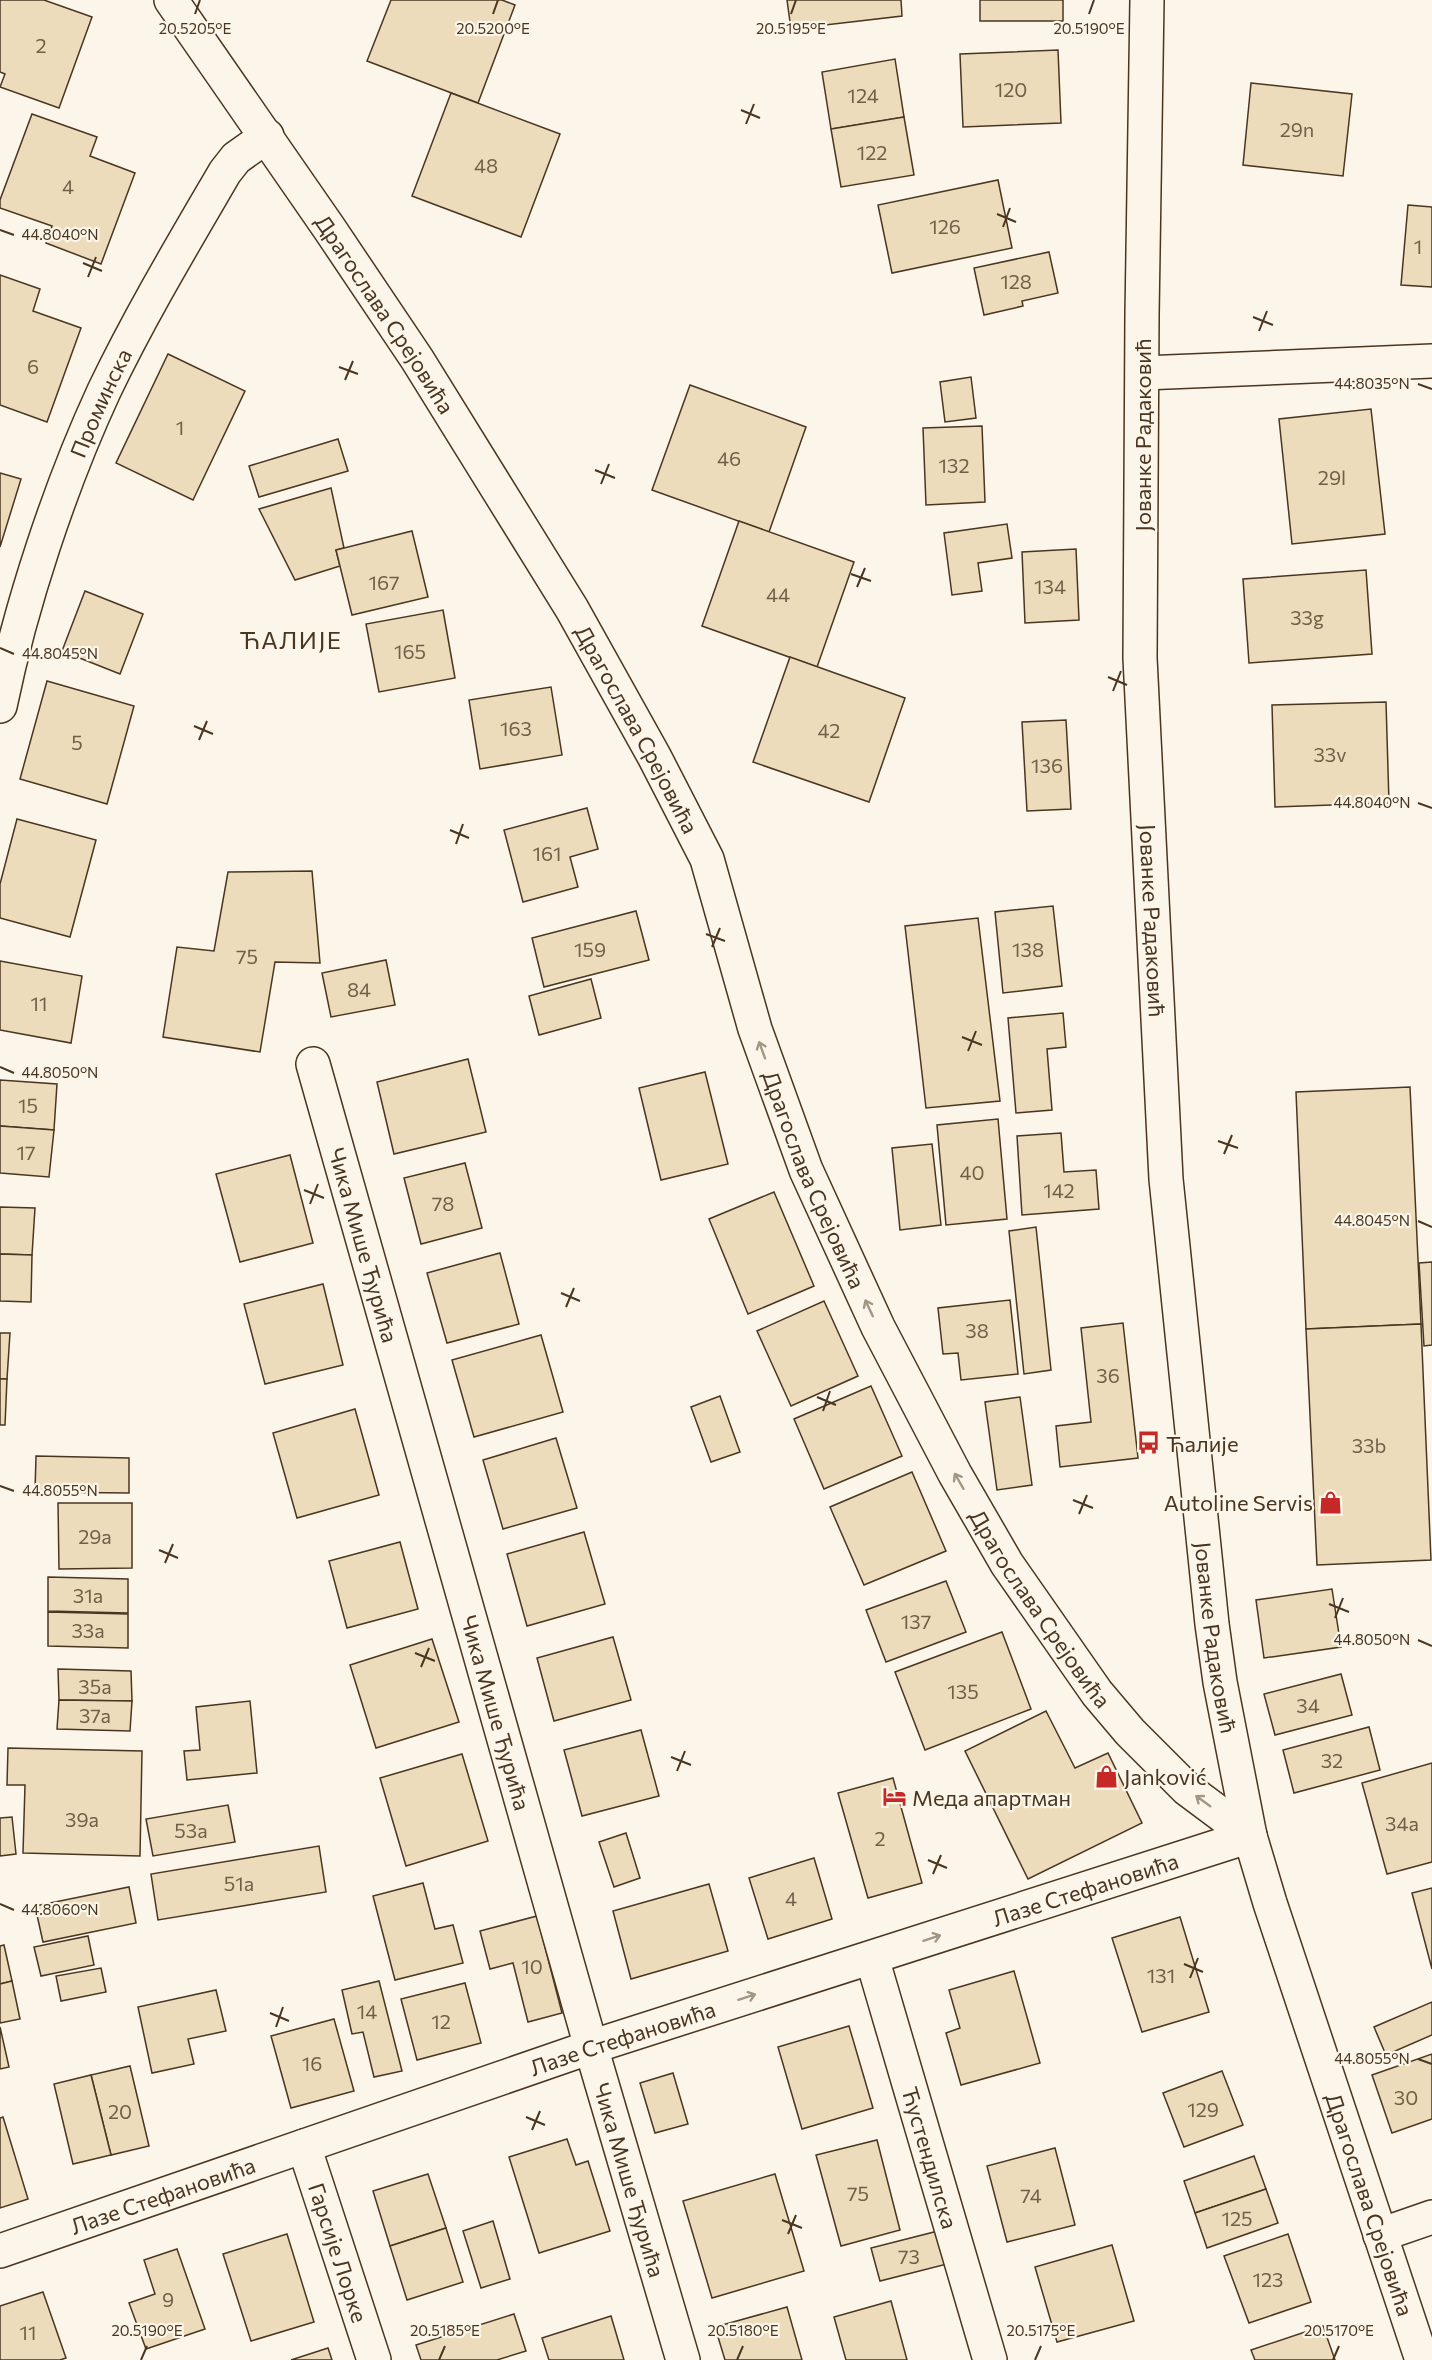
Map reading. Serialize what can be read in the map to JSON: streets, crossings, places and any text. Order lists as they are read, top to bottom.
{
  "streets": {
    "street": [
      "Драгослава Срејовића",
      "Проминска",
      "Јованке Радаковић",
      "Чика Мише Ђурића",
      "Лазе Стефановића",
      "Ћустендилска",
      "Гарсије Лорке"
    ]
  },
  "crossings": [
    ["Драгослава Срејовића", "Проминска"],
    ["Драгослава Срејовића", "Јованке Радаковић"],
    ["Драгослава Срејовића", "Лазе Стефановића"],
    ["Јованке Радаковић", "Лазе Стефановића"],
    ["Чика Мише Ђурића", "Лазе Стефановића"],
    ["Лазе Стефановића", "Ћустендилска"],
    ["Лазе Стефановића", "Гарсије Лорке"]
  ],
  "one_way": ["Драгослава Срејовића", "Лазе Стефановића"],
  "districts": ["ЋАЛИЈЕ"],
  "places": {
    "bus stop": ["Ћалије"],
    "shop": ["Autoline Servis", "Janković"],
    "hotel": ["Меда апартман"]
  },
  "house_numbers": [
    "2",
    "120",
    "124",
    "29n",
    "122",
    "48",
    "4",
    "126",
    "1",
    "128",
    "6",
    "1",
    "46",
    "132",
    "29l",
    "167",
    "134",
    "44",
    "33g",
    "165",
    "163",
    "42",
    "5",
    "33v",
    "136",
    "161",
    "159",
    "138",
    "75",
    "84",
    "11",
    "15",
    "17",
    "40",
    "142",
    "78",
    "38",
    "36",
    "33b",
    "29a",
    "31a",
    "137",
    "33a",
    "35a",
    "135",
    "34",
    "37a",
    "32",
    "39a",
    "34a",
    "53a",
    "2",
    "51a",
    "4",
    "10",
    "131",
    "14",
    "12",
    "16",
    "30",
    "129",
    "20",
    "75",
    "74",
    "125",
    "73",
    "123",
    "9",
    "11"
  ],
  "coordinates": [
    "20.5205°E",
    "20.5200°E",
    "20.5195°E",
    "20.5190°E",
    "44.8040°N",
    "44.8035°N",
    "44.8045°N",
    "44.8050°N",
    "44.8055°N",
    "44.8060°N",
    "20.5185°E",
    "20.5180°E",
    "20.5175°E",
    "20.5170°E"
  ]
}
